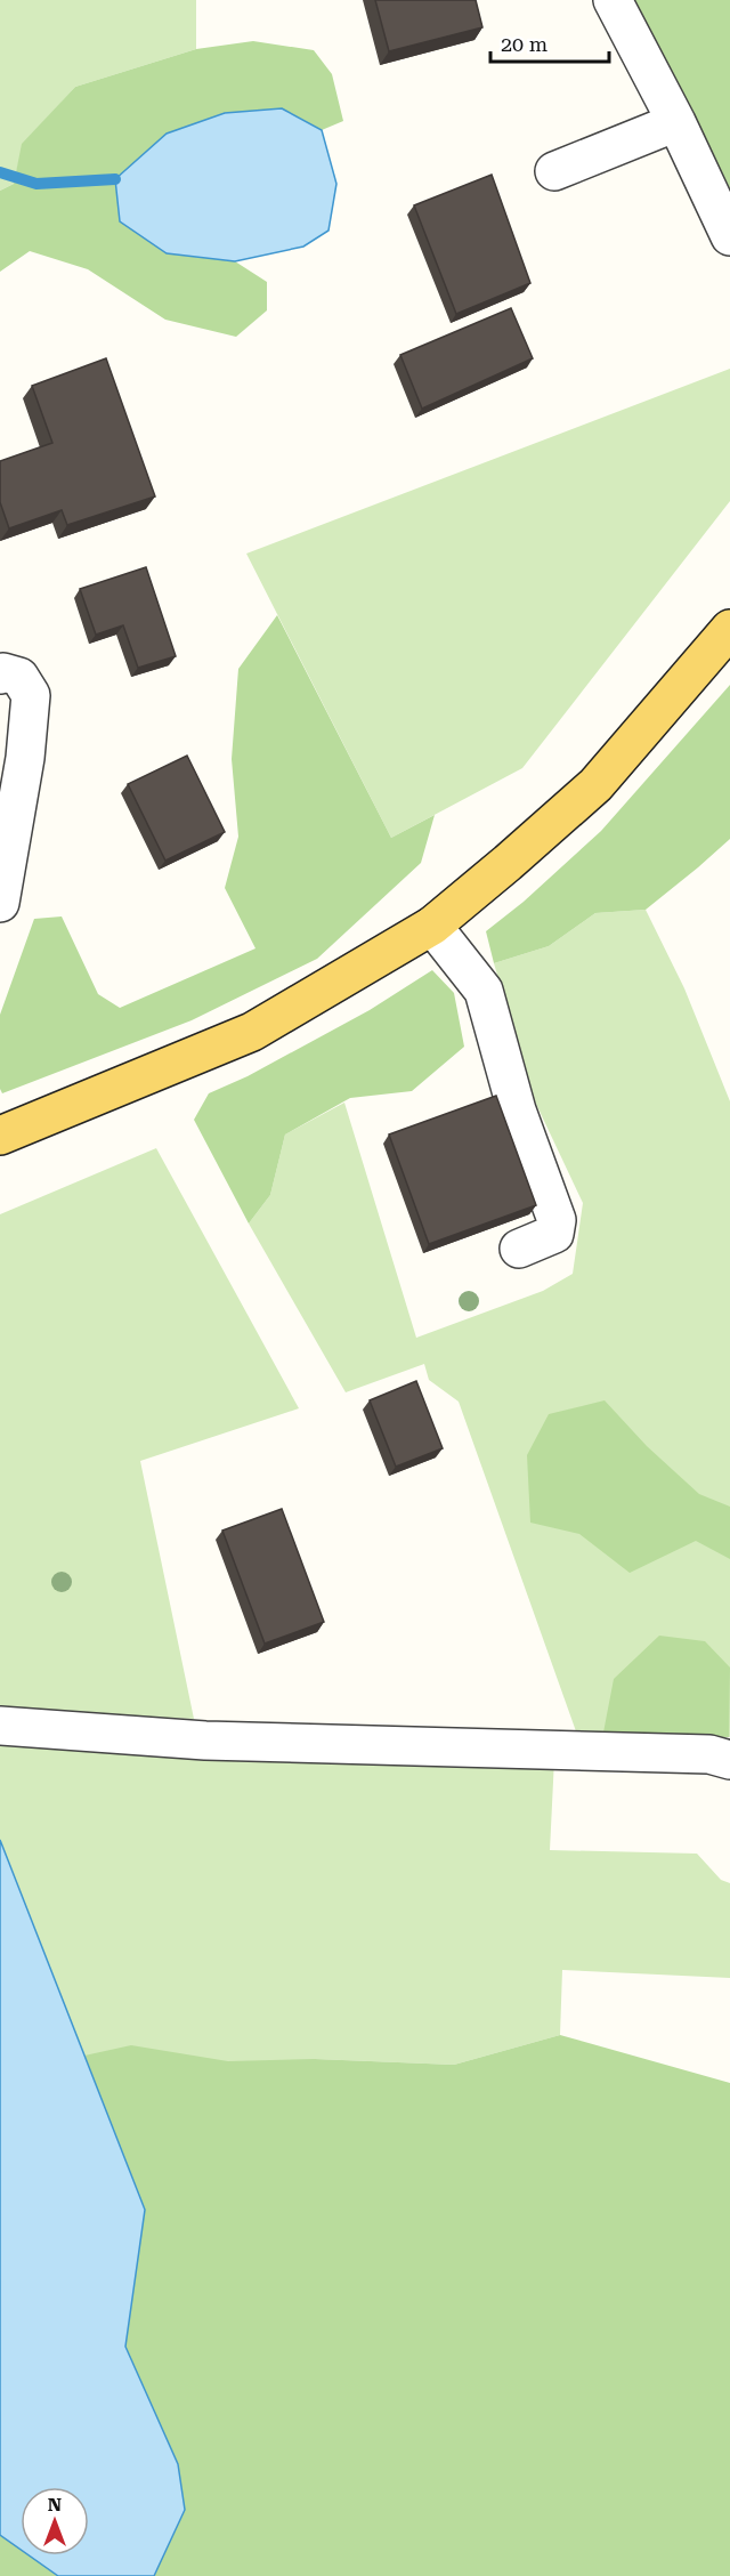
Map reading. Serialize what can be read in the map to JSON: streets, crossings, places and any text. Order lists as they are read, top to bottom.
{
  "scale_bar": "20 m",
  "north": "top"
}
